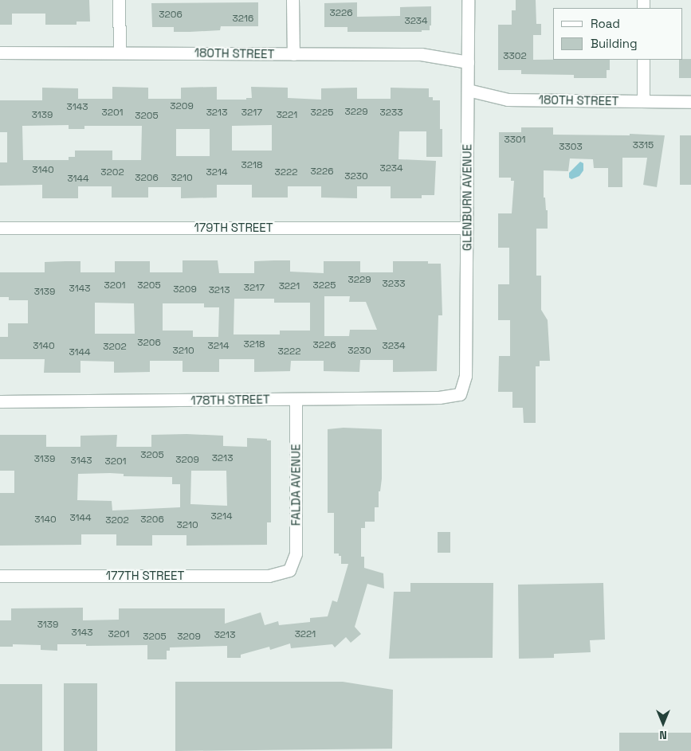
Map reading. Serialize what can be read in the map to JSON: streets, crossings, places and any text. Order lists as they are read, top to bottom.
{
  "streets": {
    "street": [
      "180TH STREET",
      "GLENBURN AVENUE",
      "179TH STREET",
      "178TH STREET",
      "FALDA AVENUE",
      "177TH STREET"
    ]
  },
  "crossings": [
    ["180TH STREET", "GLENBURN AVENUE"],
    ["GLENBURN AVENUE", "179TH STREET"],
    ["GLENBURN AVENUE", "178TH STREET"],
    ["178TH STREET", "FALDA AVENUE"],
    ["FALDA AVENUE", "177TH STREET"]
  ],
  "house_numbers": [
    "3226",
    "3206",
    "3216",
    "3234",
    "3302",
    "3209",
    "3143",
    "3229",
    "3201",
    "3213",
    "3217",
    "3225",
    "3233",
    "3139",
    "3221",
    "3205",
    "3301",
    "3315",
    "3303",
    "3218",
    "3234",
    "3140",
    "3226",
    "3202",
    "3214",
    "3222",
    "3230",
    "3206",
    "3210",
    "3144",
    "3229",
    "3233",
    "3201",
    "3205",
    "3225",
    "3221",
    "3217",
    "3143",
    "3209",
    "3213",
    "3139",
    "3206",
    "3218",
    "3226",
    "3140",
    "3214",
    "3234",
    "3202",
    "3210",
    "3230",
    "3222",
    "3144",
    "3205",
    "3213",
    "3139",
    "3209",
    "3143",
    "3201",
    "3214",
    "3144",
    "3140",
    "3206",
    "3202",
    "3210",
    "3139",
    "3143",
    "3201",
    "3221",
    "3213",
    "3205",
    "3209"
  ],
  "legend": ["Road", "Building"],
  "north": "bottom"
}
